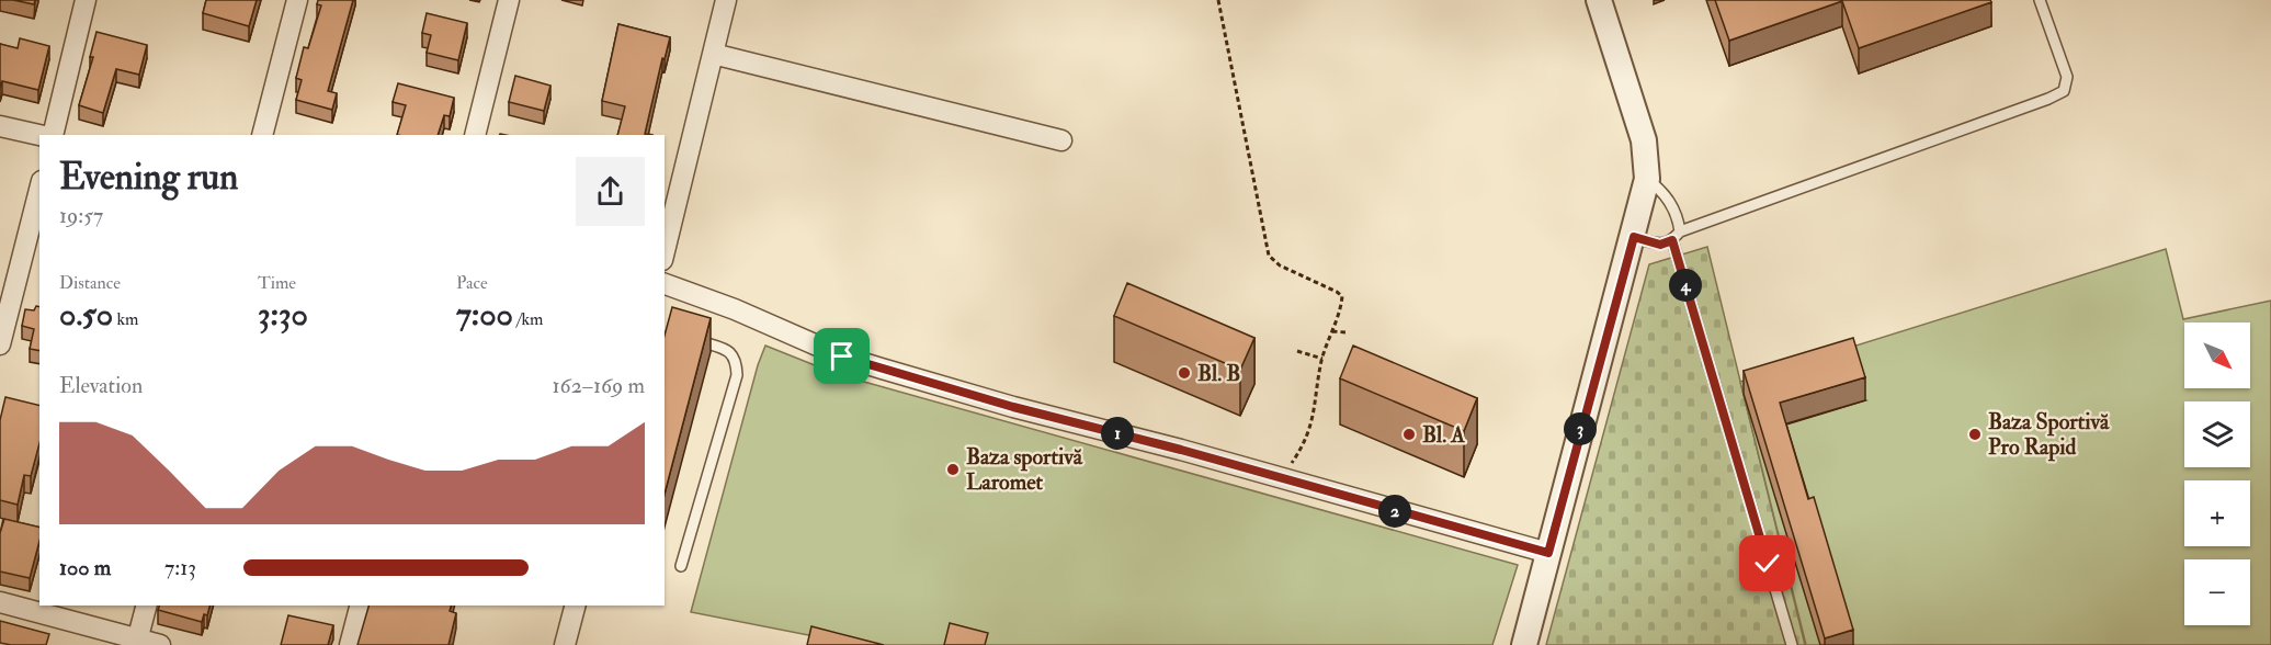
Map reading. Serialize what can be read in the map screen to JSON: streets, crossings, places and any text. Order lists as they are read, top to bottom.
{
  "places": [
    "Bl. B",
    "Bl. A",
    "Baza Sportivă Pro Rapid",
    "Baza sportivă Laromet"
  ],
  "north": "bottom right",
  "page": {
    "heading": ["Evening run", "19:57"],
    "stats": [
      ["Distance", "0.50 km"],
      ["Time", "3:30"],
      ["Pace", "7:00 /km"]
    ],
    "pins": [
      "4",
      "3",
      "1",
      "2"
    ],
    "map_buttons": ["+", "−"],
    "chart": ["Elevation", "162–169 m"],
    "list": [
      {
        "name": "100 m",
        "note": "7:13"
      }
    ]
  }
}
